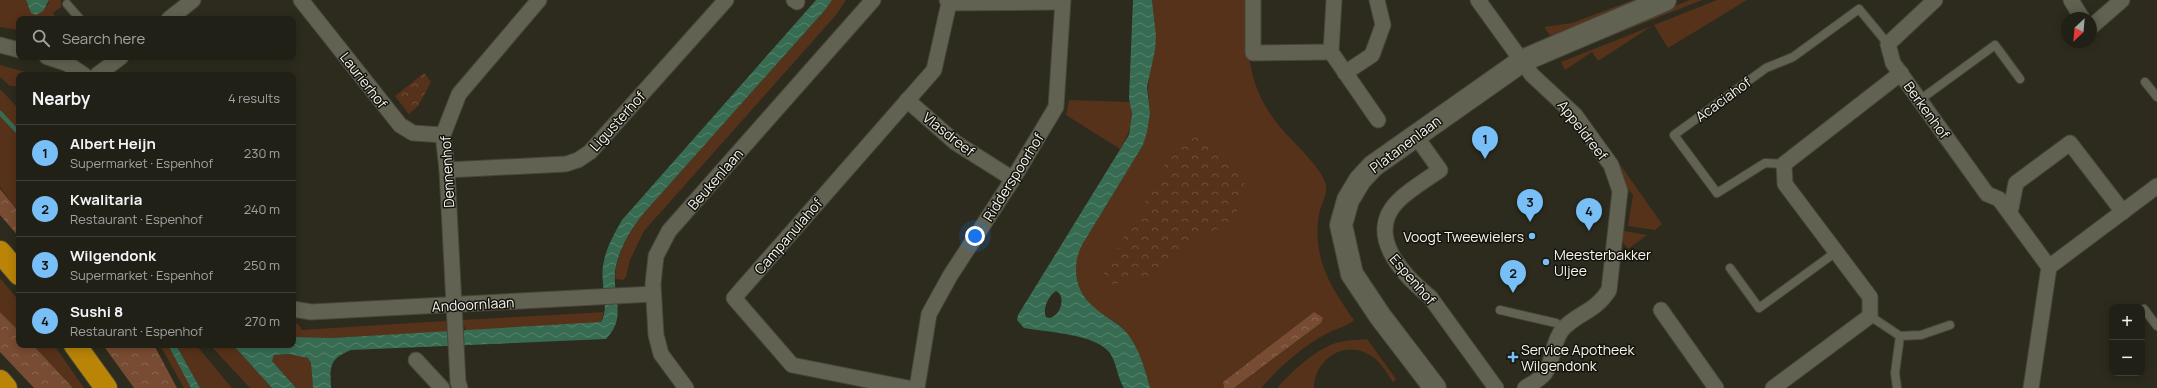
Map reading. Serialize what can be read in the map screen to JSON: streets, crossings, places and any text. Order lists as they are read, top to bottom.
{
  "streets": {
    "street": [
      "Laurierhof",
      "Berkenhof",
      "Ligusterhof",
      "Appeldreef",
      "Vlasdreef",
      "Platanenlaan",
      "Dennenhof",
      "Ridderspoorhof",
      "Beukenlaan",
      "Campanulahof",
      "Espenhof",
      "Andoornlaan"
    ],
    "lane": ["Acaciahof"]
  },
  "crossings": [
    ["Laurierhof", "Dennenhof"],
    ["Acaciahof", "Berkenhof"],
    ["Ligusterhof", "Dennenhof"],
    ["Appeldreef", "Platanenlaan"],
    ["Vlasdreef", "Ridderspoorhof"],
    ["Vlasdreef", "Campanulahof"],
    ["Platanenlaan", "Espenhof"],
    ["Dennenhof", "Andoornlaan"],
    ["Ridderspoorhof", "Campanulahof"],
    ["Beukenlaan", "Andoornlaan"]
  ],
  "places": {
    "other": ["Voogt Tweewielers", "Meesterbakker Uljee"],
    "health": ["Service Apotheek Wilgendonk"]
  },
  "north": "bottom left",
  "page": {
    "search": "Search here",
    "heading": ["Nearby", "4 results"],
    "list": [
      {
        "mark": "1",
        "name": "Albert Heijn",
        "note": "Supermarket · Espenhof",
        "value": "230 m"
      },
      {
        "mark": "2",
        "name": "Kwalitaria",
        "note": "Restaurant · Espenhof",
        "value": "240 m"
      },
      {
        "mark": "3",
        "name": "Wilgendonk",
        "note": "Supermarket · Espenhof",
        "value": "250 m"
      },
      {
        "mark": "4",
        "name": "Sushi 8",
        "note": "Restaurant · Espenhof",
        "value": "270 m"
      }
    ],
    "pins": [
      "1",
      "3",
      "4",
      "2"
    ],
    "map_buttons": ["+", "−"]
  }
}
